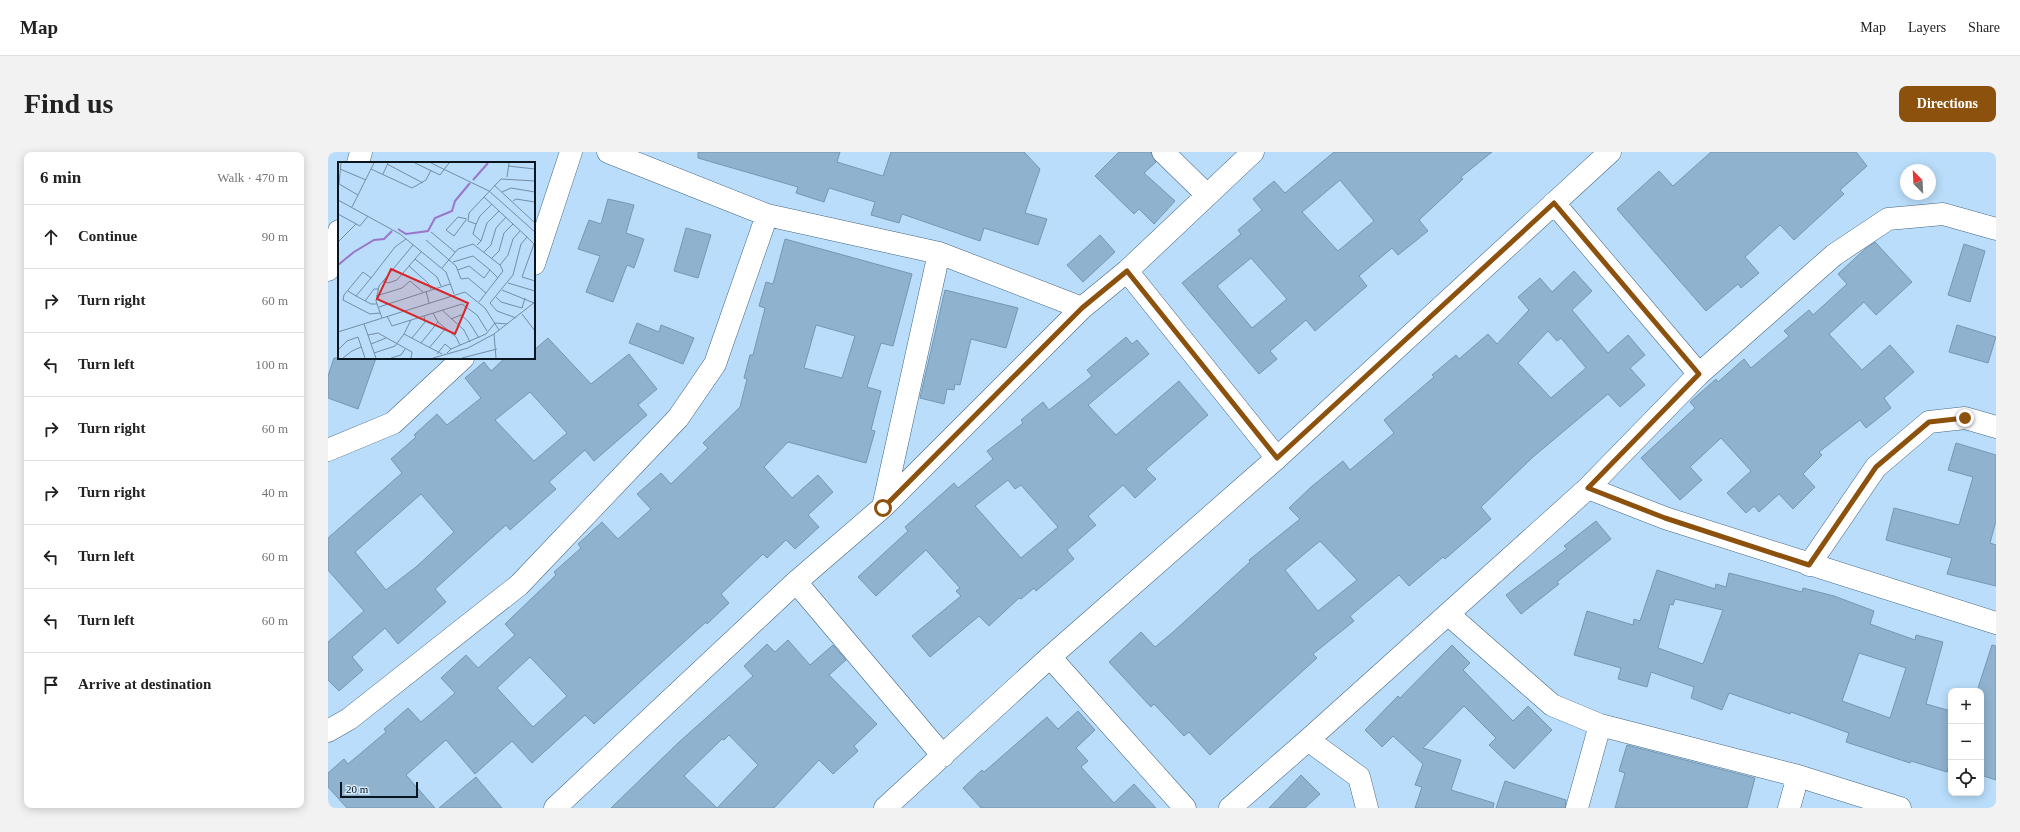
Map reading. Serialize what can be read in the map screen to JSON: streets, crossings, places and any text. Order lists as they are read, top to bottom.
{
  "scale_bar": "20 m",
  "north": "top left",
  "page": {
    "header": "Map",
    "nav": ["Map", "Layers", "Share"],
    "buttons": "Directions",
    "title": "Find us",
    "heading": ["6 min", "Walk · 470 m"],
    "list": [
      ["Continue", "90 m"],
      ["Turn right", "60 m"],
      ["Turn left", "100 m"],
      ["Turn right", "60 m"],
      ["Turn right", "40 m"],
      ["Turn left", "60 m"],
      ["Turn left", "60 m"],
      "Arrive at destination"
    ],
    "map_buttons": ["+", "−"],
    "scale": "20 m"
  }
}
